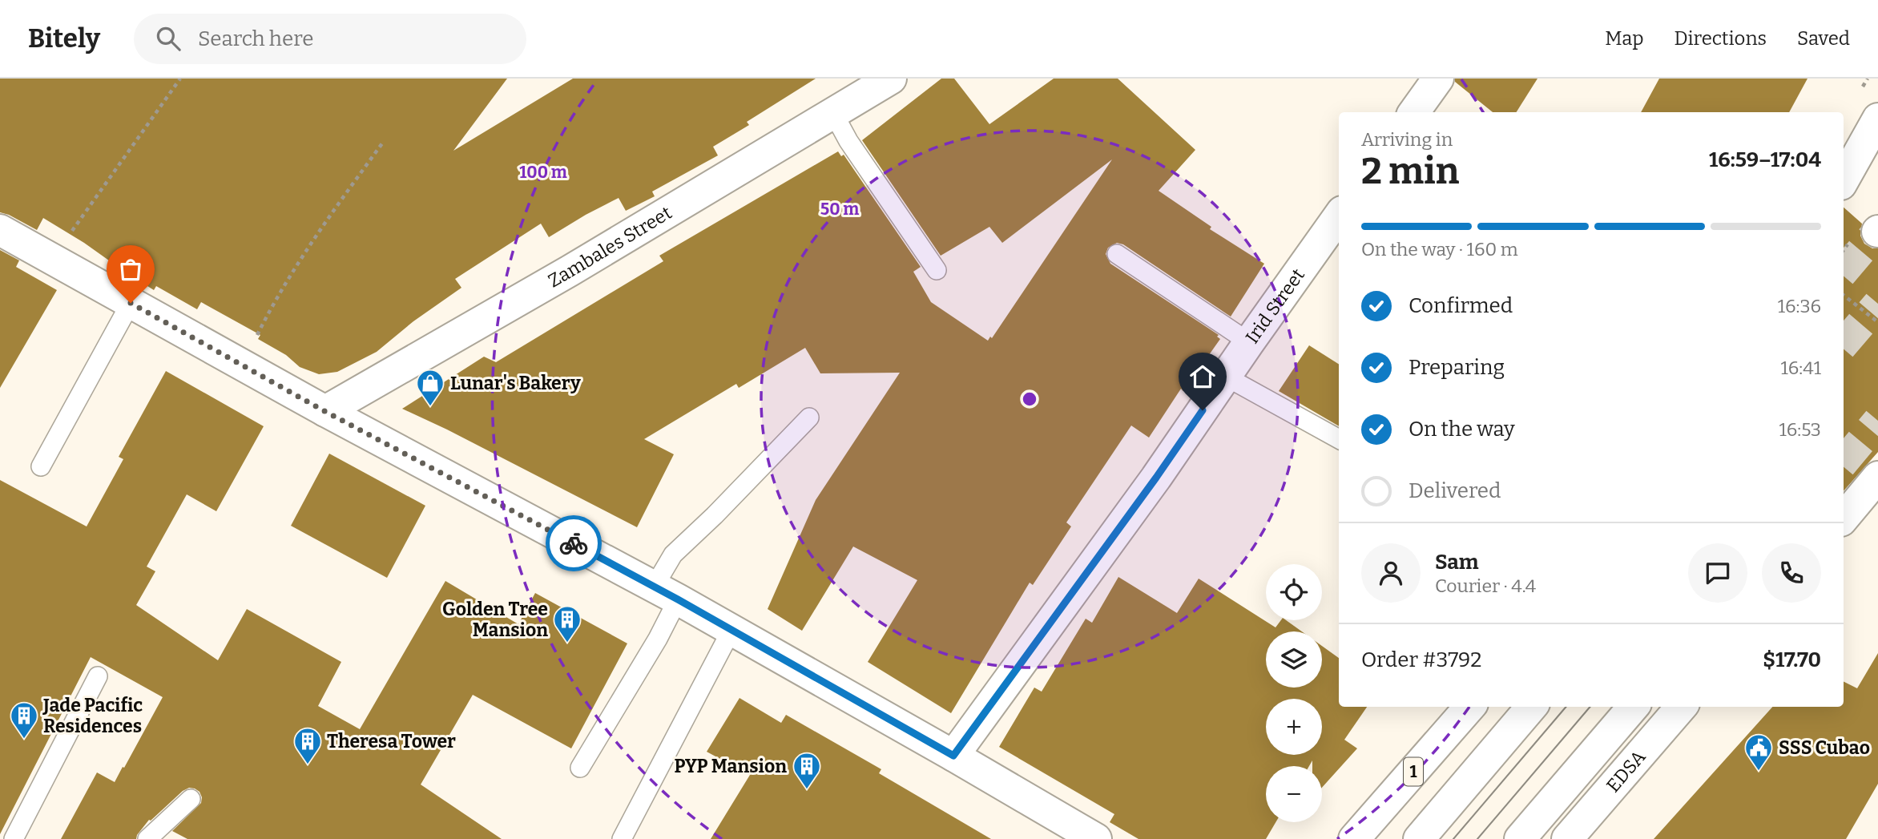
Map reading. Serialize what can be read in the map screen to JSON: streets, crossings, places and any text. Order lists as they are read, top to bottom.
{
  "streets": {
    "main road": [
      "Zambales Street",
      "Irid Street",
      "1",
      "EDSA"
    ]
  },
  "places": {
    "shop": ["Lunar's Bakery"],
    "building": [
      "Golden Tree Mansion",
      "Jade Pacific Residences",
      "Theresa Tower",
      "PYP Mansion"
    ],
    "public building": ["SSS Cubao"]
  },
  "page": {
    "header": "Bitely",
    "search": "Search here",
    "nav": ["Map", "Directions", "Saved"],
    "heading": ["2 min", "Arriving in", "16:59–17:04"],
    "panel": [
      "Sam",
      "Courier · 4.4",
      "Order #3792",
      "$17.70"
    ],
    "bar": "On the way · 160 m",
    "list": [
      ["Confirmed", "16:36"],
      ["Preparing", "16:41"],
      ["On the way", "16:53"],
      "Delivered"
    ],
    "map_buttons": ["+", "−"]
  },
  "rings": ["100 m", "50 m"]
}
